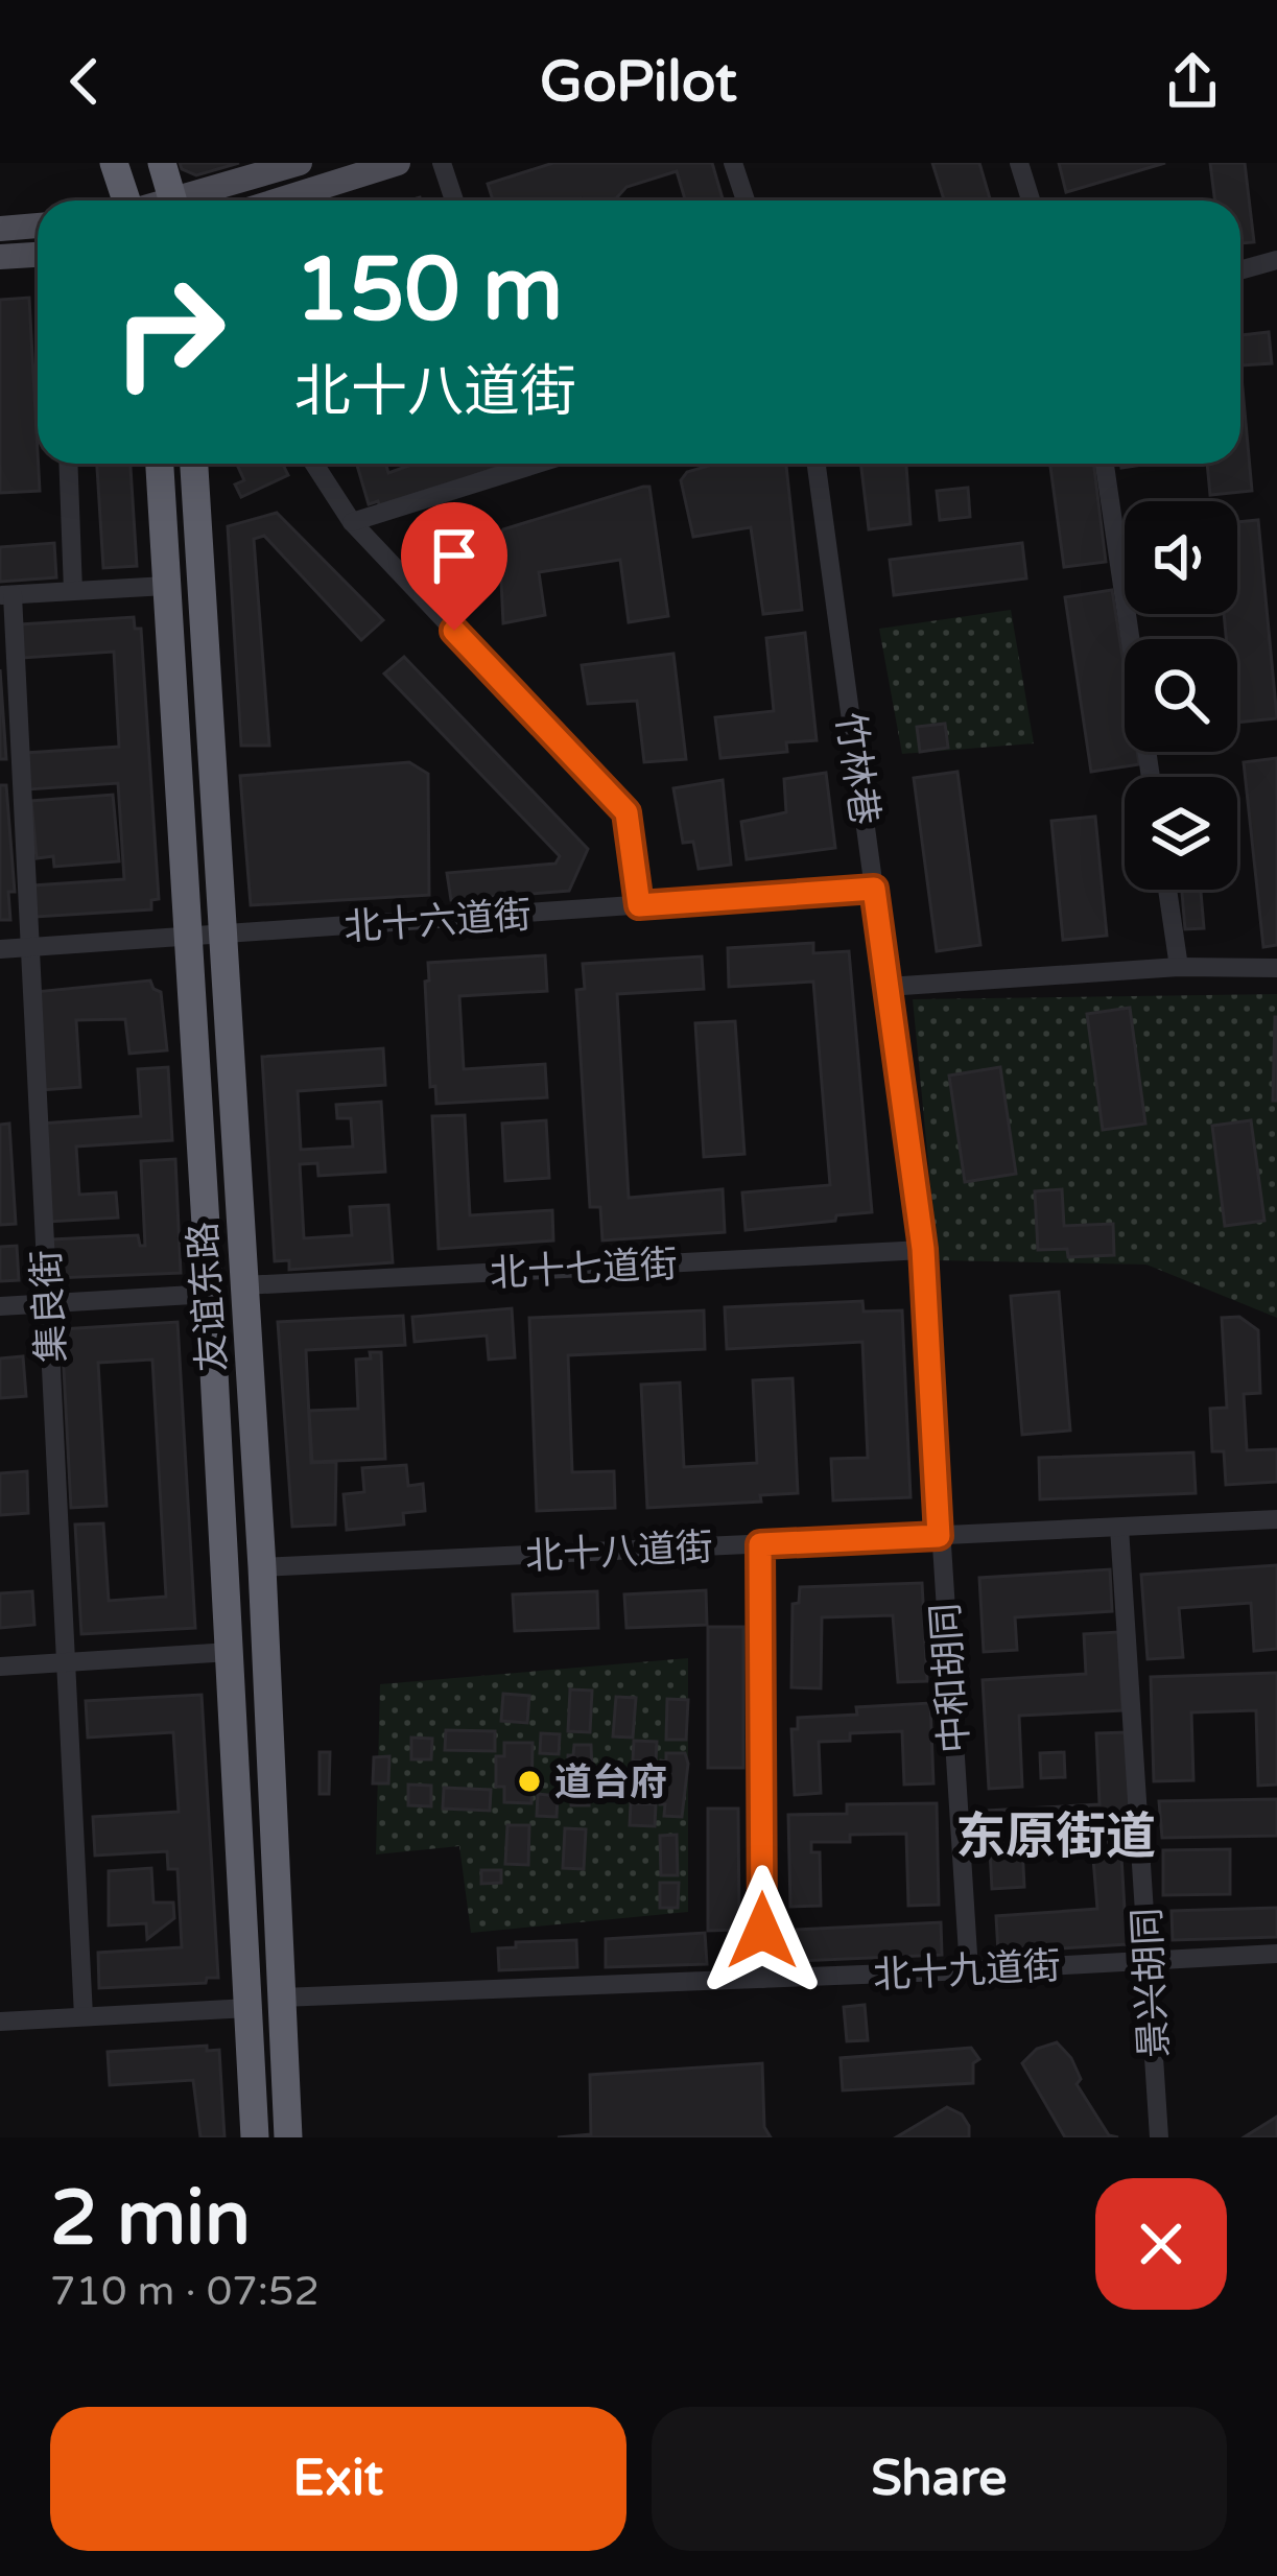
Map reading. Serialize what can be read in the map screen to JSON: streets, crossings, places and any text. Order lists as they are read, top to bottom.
{
  "streets": {
    "highway": ["友谊东路"],
    "street": [
      "竹林巷",
      "北十六道街",
      "北十七道街",
      "集良街",
      "北十八道街",
      "中和胡同",
      "北十九道街",
      "景兴胡同"
    ]
  },
  "crossings": [
    ["竹林巷", "北十六道街"],
    ["竹林巷", "北十七道街"],
    ["竹林巷", "北十八道街"],
    ["竹林巷", "中和胡同"],
    ["北十六道街", "友谊东路"],
    ["北十六道街", "集良街"],
    ["北十七道街", "友谊东路"],
    ["友谊东路", "北十八道街"],
    ["友谊东路", "北十九道街"],
    ["北十八道街", "中和胡同"],
    ["北十八道街", "景兴胡同"],
    ["中和胡同", "北十九道街"],
    ["北十九道街", "景兴胡同"]
  ],
  "districts": ["东原街道"],
  "places": ["道台府"],
  "page": {
    "header": "GoPilot",
    "turn": ["150 m", "北十八道街"],
    "heading": ["2 min", "710 m · 07:52"],
    "buttons": ["Exit", "Share"]
  }
}
